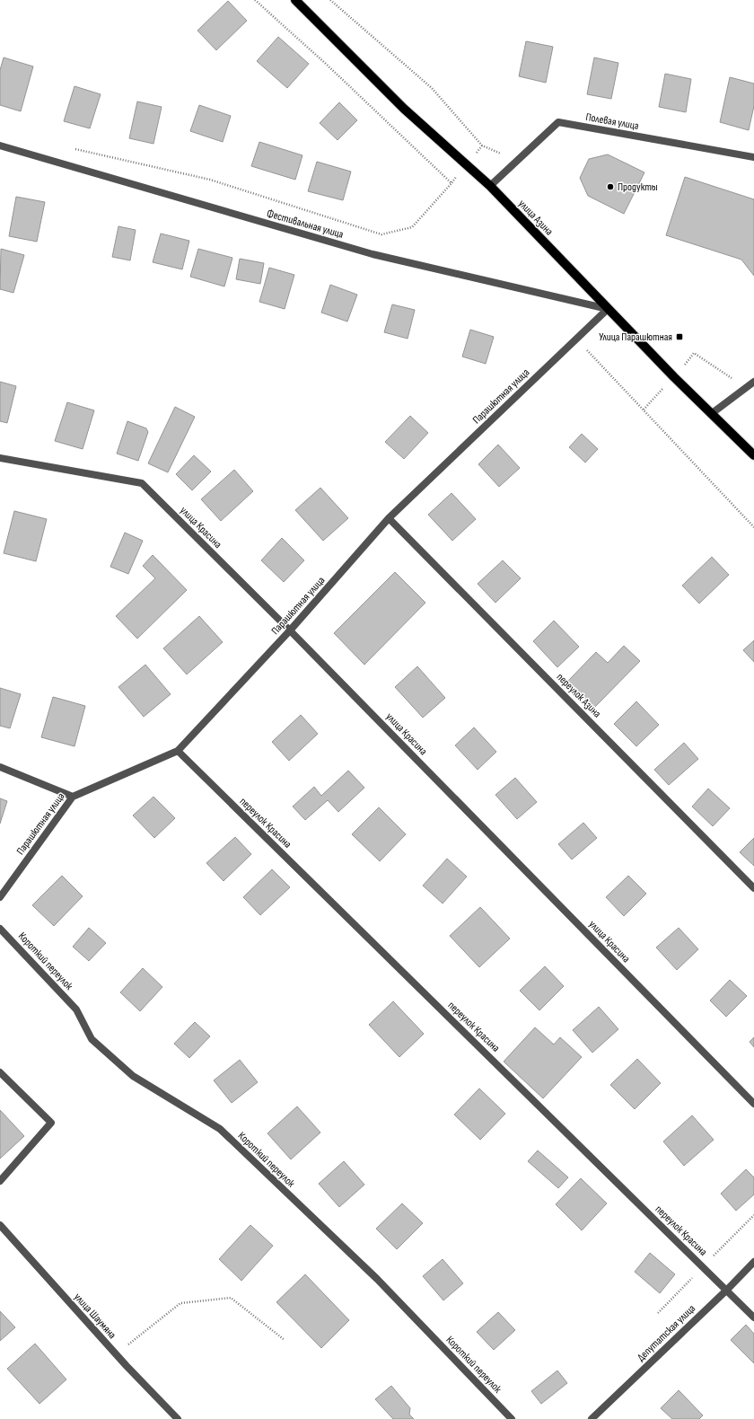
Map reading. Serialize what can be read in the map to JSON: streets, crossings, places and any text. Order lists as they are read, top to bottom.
{
  "streets": {
    "main road": ["улица Азина"],
    "street": [
      "Полевая улица",
      "Фестивальная улица",
      "Парашютная улица",
      "улица Красина",
      "переулок Азина",
      "переулок Красина",
      "Короткий переулок",
      "улица Шаумяна",
      "Депутатская улица"
    ]
  },
  "crossings": [
    ["Полевая улица", "улица Азина"],
    ["улица Азина", "Фестивальная улица"],
    ["улица Азина", "Парашютная улица"],
    ["Фестивальная улица", "Парашютная улица"],
    ["Парашютная улица", "улица Красина"],
    ["Парашютная улица", "переулок Азина"],
    ["Парашютная улица", "переулок Красина"],
    ["переулок Красина", "Депутатская улица"]
  ],
  "places": {
    "other": ["Продукты"],
    "transit": ["Улица Парашютная"]
  }
}
